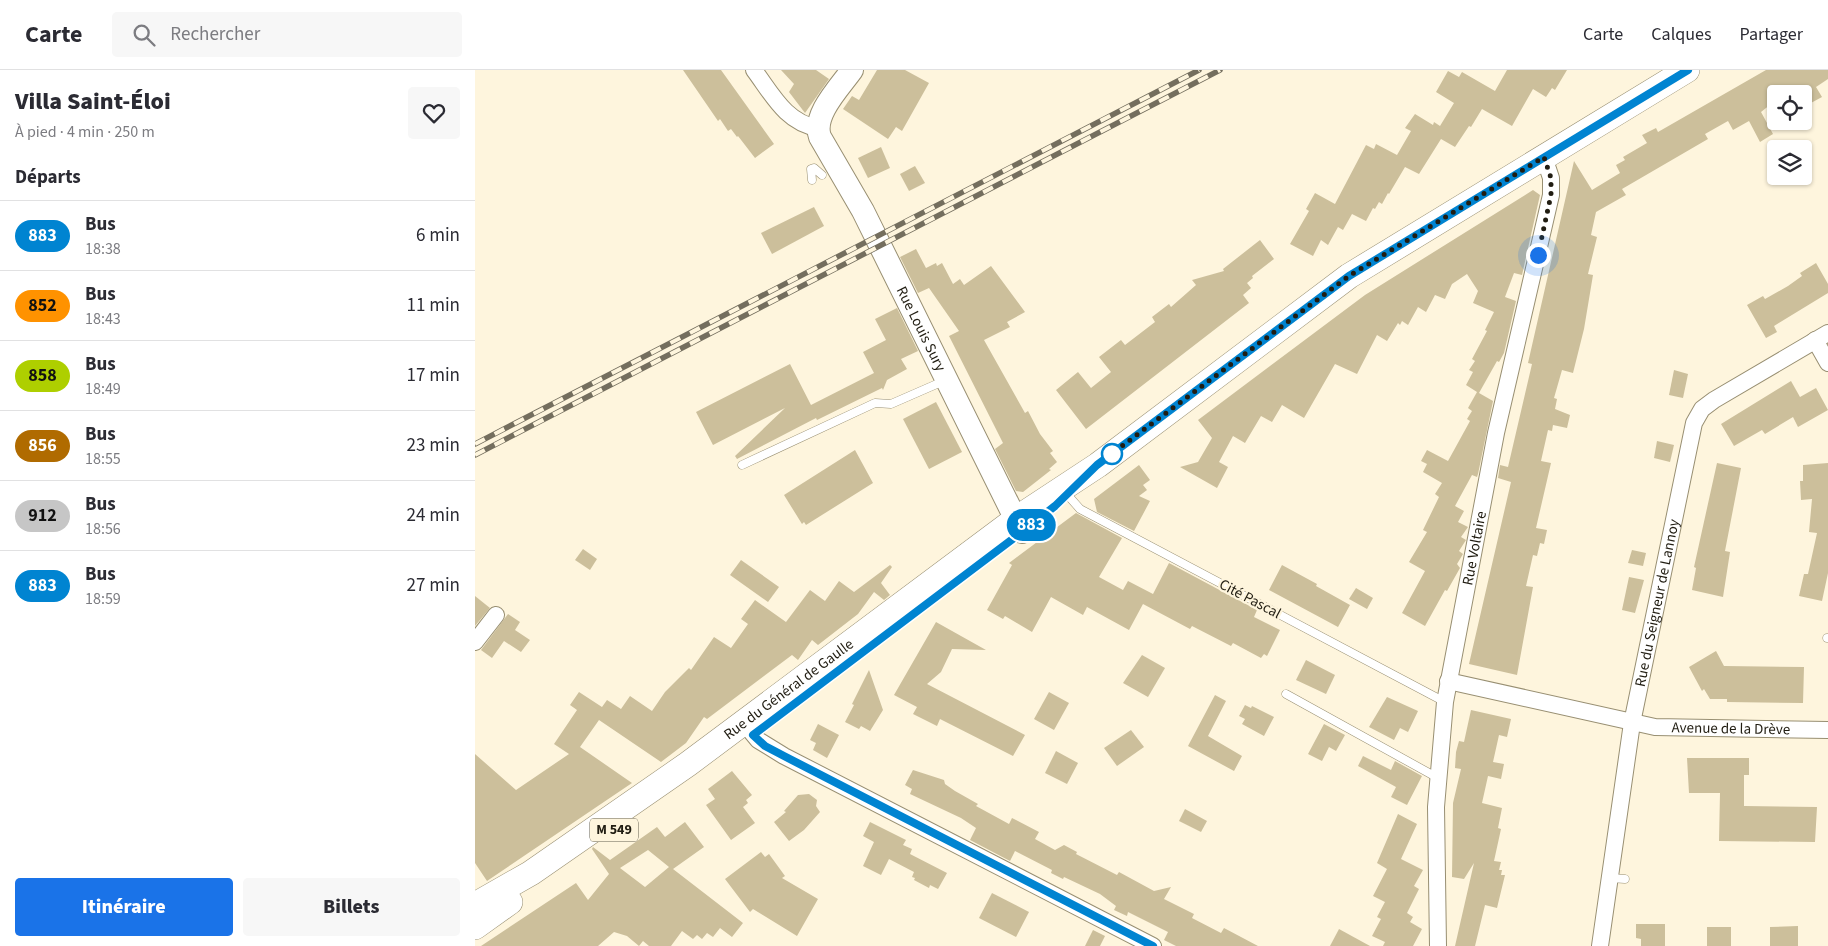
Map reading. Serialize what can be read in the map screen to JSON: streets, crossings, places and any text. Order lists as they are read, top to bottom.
{
  "streets": {
    "main road": ["Rue Louis Sury", "Rue du Général de Gaulle", "M 549"],
    "street": ["Rue Voltaire", "Rue du Seigneur de Lannoy", "Avenue de la Drève"],
    "lane": ["Cité Pascal"]
  },
  "crossings": [
    ["Rue Louis Sury", "Rue du Général de Gaulle"],
    ["Rue Voltaire", "Cité Pascal"],
    ["Rue Voltaire", "Rue du Général de Gaulle"],
    ["Rue Voltaire", "Avenue de la Drève"],
    ["Cité Pascal", "Rue du Général de Gaulle"],
    ["Rue du Seigneur de Lannoy", "Avenue de la Drève"]
  ],
  "lines": ["bus line 883"],
  "page": {
    "header": "Carte",
    "search": "Rechercher",
    "nav": ["Carte", "Calques", "Partager"],
    "heading": [
      ["Villa Saint-Éloi", "À pied · 4 min · 250 m"],
      "Départs"
    ],
    "on_map": "883",
    "list": [
      {
        "mark": "883",
        "name": "Bus",
        "note": "18:38",
        "value": "6 min"
      },
      {
        "mark": "852",
        "name": "Bus",
        "note": "18:43",
        "value": "11 min"
      },
      {
        "mark": "858",
        "name": "Bus",
        "note": "18:49",
        "value": "17 min"
      },
      {
        "mark": "856",
        "name": "Bus",
        "note": "18:55",
        "value": "23 min"
      },
      {
        "mark": "912",
        "name": "Bus",
        "note": "18:56",
        "value": "24 min"
      },
      {
        "mark": "883",
        "name": "Bus",
        "note": "18:59",
        "value": "27 min"
      }
    ],
    "buttons": ["Itinéraire", "Billets"]
  }
}
